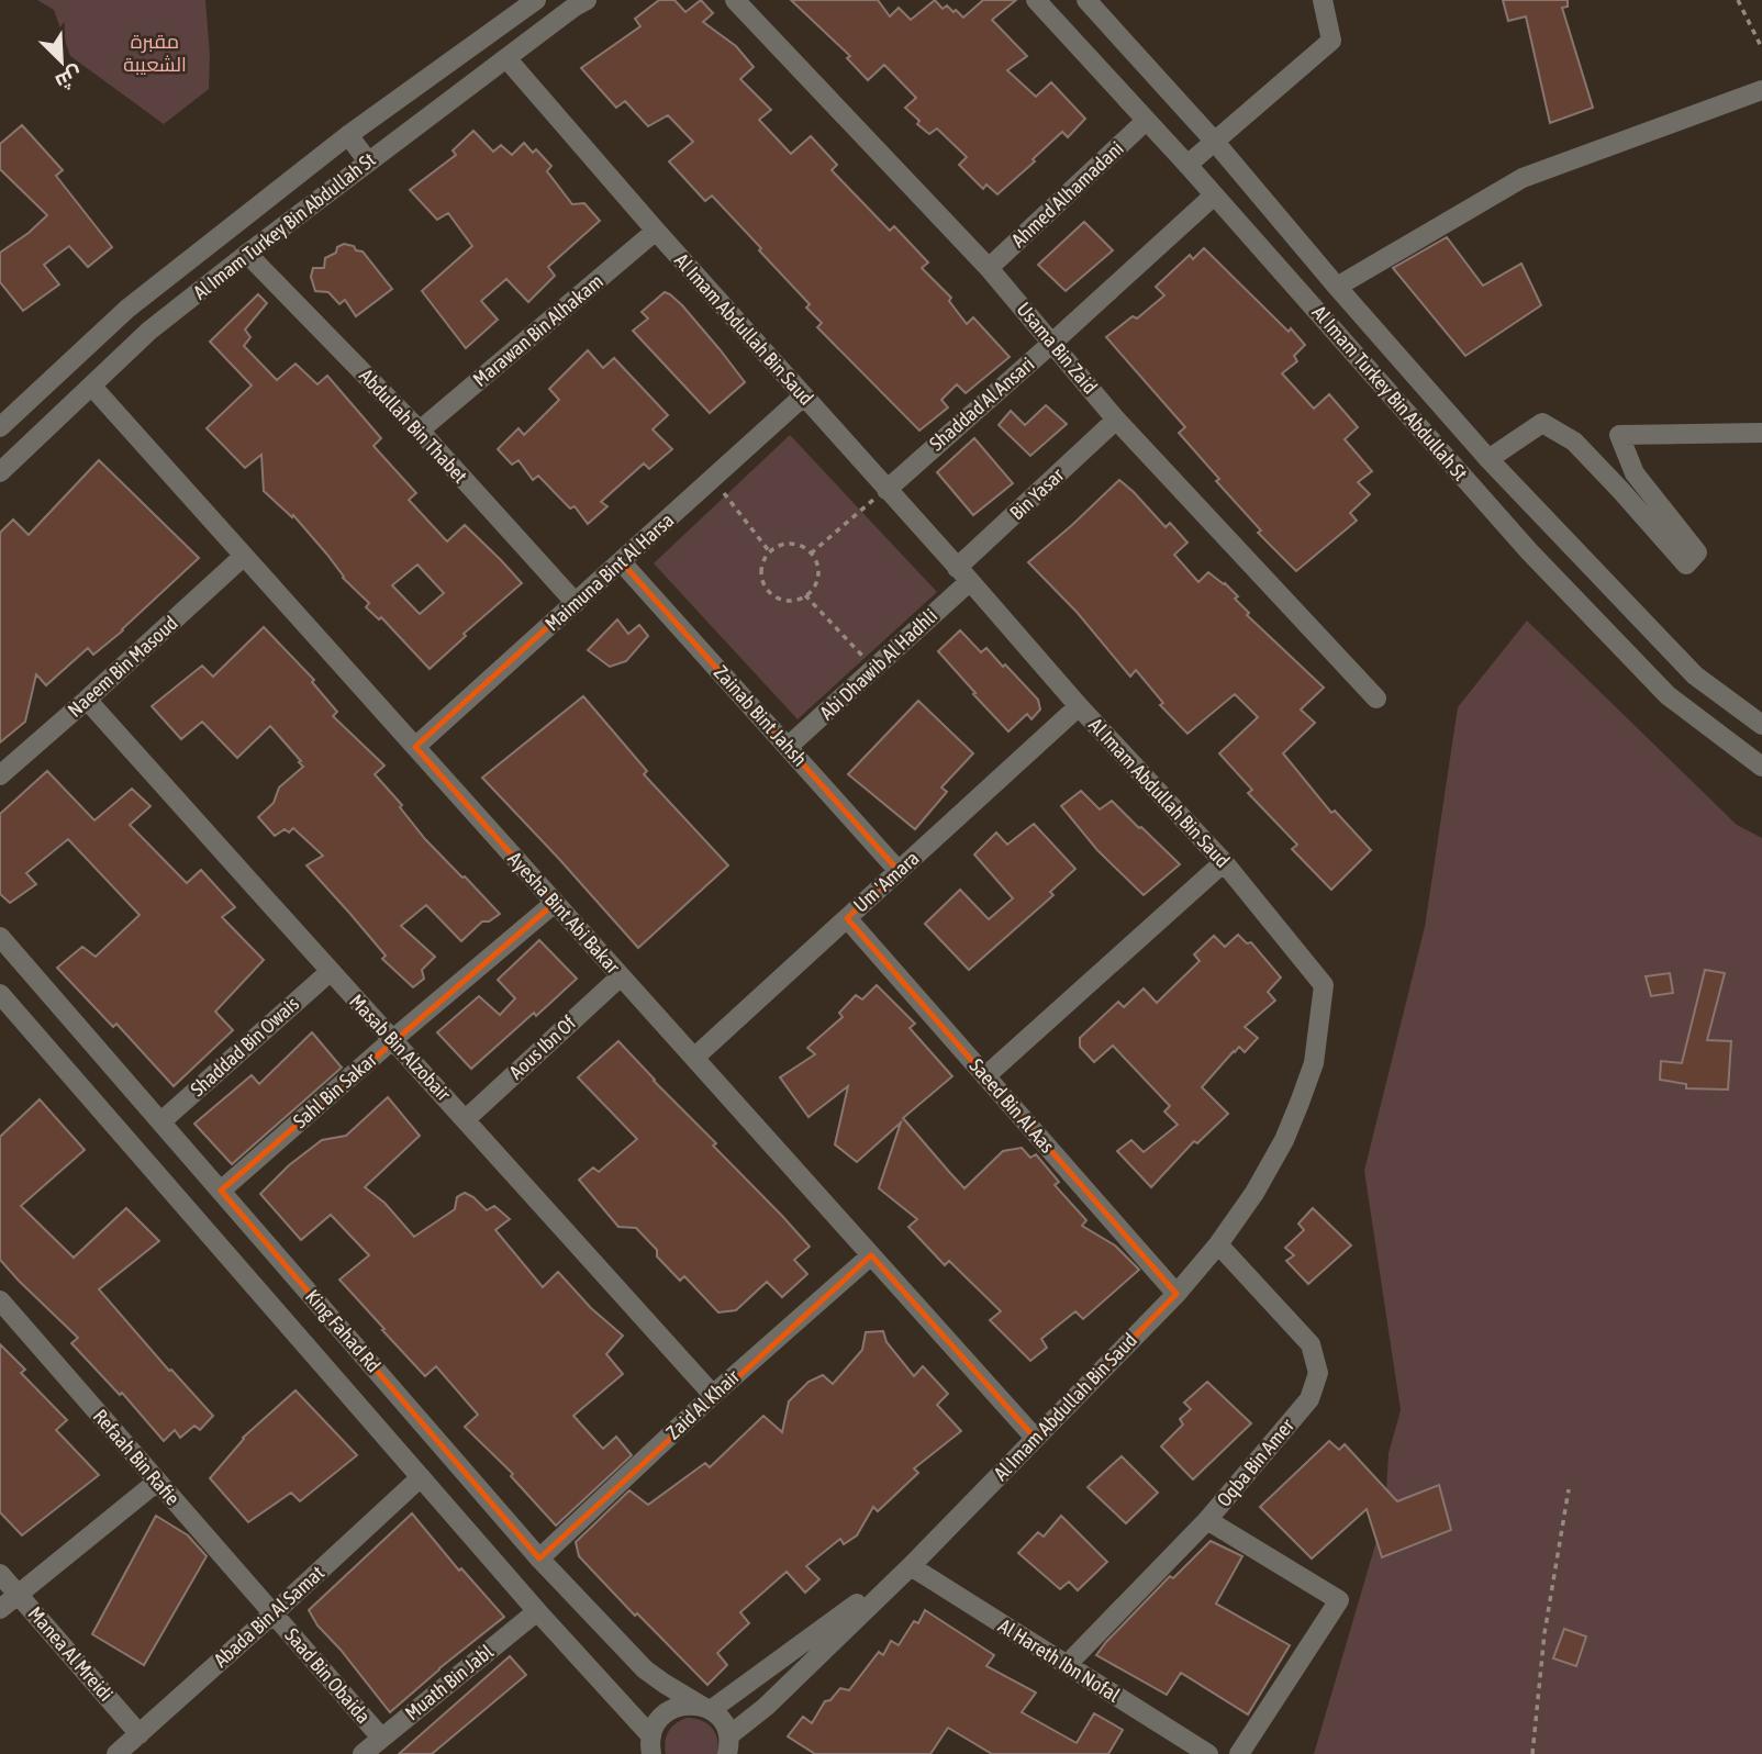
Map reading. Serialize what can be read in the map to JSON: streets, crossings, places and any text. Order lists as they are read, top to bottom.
{
  "streets": {
    "street": [
      "Ahmed Alhamadani",
      "Al Imam Turkey Bin Abdullah St",
      "Al Imam Abdullah Bin Saud",
      "Marawan Bin Alhakam",
      "Usama Bin Zaid",
      "Shaddad Al Ansari",
      "Abdullah Bin Thabet",
      "Bin Yasar",
      "Maimuna Bint Al Harsa",
      "Abi Dhawib Al Hadhli",
      "Naeem Bin Masoud",
      "Zainab Bint Jahsh",
      "Um 'Amara",
      "Ayesha Bint Abi Bakar",
      "Shaddad Bin Owais",
      "Masab Bin Alzobair",
      "Aous Ibn Of",
      "Sahl Bin Sakar",
      "Saeed Bin Al Aas",
      "King Fahad Rd",
      "Zaid Al Khair",
      "Refaah Bin Rafie",
      "Oqba Bin Amer",
      "Abada Bin Al Samat",
      "Manea Al Mreidi",
      "Al Hareth Ibn Nofal",
      "Saad Bin Obaida",
      "Muath Bin Jabl"
    ]
  },
  "crossings": [
    ["Ahmed Alhamadani", "Al Imam Turkey Bin Abdullah St"],
    ["Ahmed Alhamadani", "Usama Bin Zaid"],
    ["Al Imam Turkey Bin Abdullah St", "Al Imam Abdullah Bin Saud"],
    ["Al Imam Turkey Bin Abdullah St", "Shaddad Al Ansari"],
    ["Al Imam Turkey Bin Abdullah St", "Abdullah Bin Thabet"],
    ["Al Imam Turkey Bin Abdullah St", "Ayesha Bint Abi Bakar"],
    ["Al Imam Abdullah Bin Saud", "Marawan Bin Alhakam"],
    ["Al Imam Abdullah Bin Saud", "Shaddad Al Ansari"],
    ["Al Imam Abdullah Bin Saud", "Bin Yasar"],
    ["Al Imam Abdullah Bin Saud", "Maimuna Bint Al Harsa"],
    ["Al Imam Abdullah Bin Saud", "Abi Dhawib Al Hadhli"],
    ["Al Imam Abdullah Bin Saud", "Um 'Amara"],
    ["Al Imam Abdullah Bin Saud", "Ayesha Bint Abi Bakar"],
    ["Al Imam Abdullah Bin Saud", "Saeed Bin Al Aas"],
    ["Al Imam Abdullah Bin Saud", "King Fahad Rd"],
    ["Al Imam Abdullah Bin Saud", "Oqba Bin Amer"],
    ["Al Imam Abdullah Bin Saud", "Al Hareth Ibn Nofal"],
    ["Marawan Bin Alhakam", "Abdullah Bin Thabet"],
    ["Usama Bin Zaid", "Shaddad Al Ansari"],
    ["Usama Bin Zaid", "Bin Yasar"],
    ["Abdullah Bin Thabet", "Maimuna Bint Al Harsa"],
    ["Bin Yasar", "Abi Dhawib Al Hadhli"],
    ["Maimuna Bint Al Harsa", "Zainab Bint Jahsh"],
    ["Maimuna Bint Al Harsa", "Ayesha Bint Abi Bakar"],
    ["Abi Dhawib Al Hadhli", "Zainab Bint Jahsh"],
    ["Naeem Bin Masoud", "Ayesha Bint Abi Bakar"],
    ["Naeem Bin Masoud", "Masab Bin Alzobair"],
    ["Zainab Bint Jahsh", "Um 'Amara"],
    ["Um 'Amara", "Ayesha Bint Abi Bakar"],
    ["Um 'Amara", "Saeed Bin Al Aas"],
    ["Ayesha Bint Abi Bakar", "Aous Ibn Of"],
    ["Ayesha Bint Abi Bakar", "Sahl Bin Sakar"],
    ["Ayesha Bint Abi Bakar", "Zaid Al Khair"],
    ["Shaddad Bin Owais", "Masab Bin Alzobair"],
    ["Shaddad Bin Owais", "King Fahad Rd"],
    ["Masab Bin Alzobair", "Aous Ibn Of"],
    ["Masab Bin Alzobair", "Sahl Bin Sakar"],
    ["Masab Bin Alzobair", "Zaid Al Khair"],
    ["Sahl Bin Sakar", "King Fahad Rd"],
    ["King Fahad Rd", "Zaid Al Khair"],
    ["King Fahad Rd", "Abada Bin Al Samat"],
    ["King Fahad Rd", "Muath Bin Jabl"],
    ["Refaah Bin Rafie", "Abada Bin Al Samat"],
    ["Refaah Bin Rafie", "Saad Bin Obaida"],
    ["Oqba Bin Amer", "Al Hareth Ibn Nofal"],
    ["Abada Bin Al Samat", "Manea Al Mreidi"],
    ["Abada Bin Al Samat", "Saad Bin Obaida"],
    ["Saad Bin Obaida", "Muath Bin Jabl"]
  ],
  "parks": ["مقبرة الشعيبة"],
  "north": "bottom right"
}
